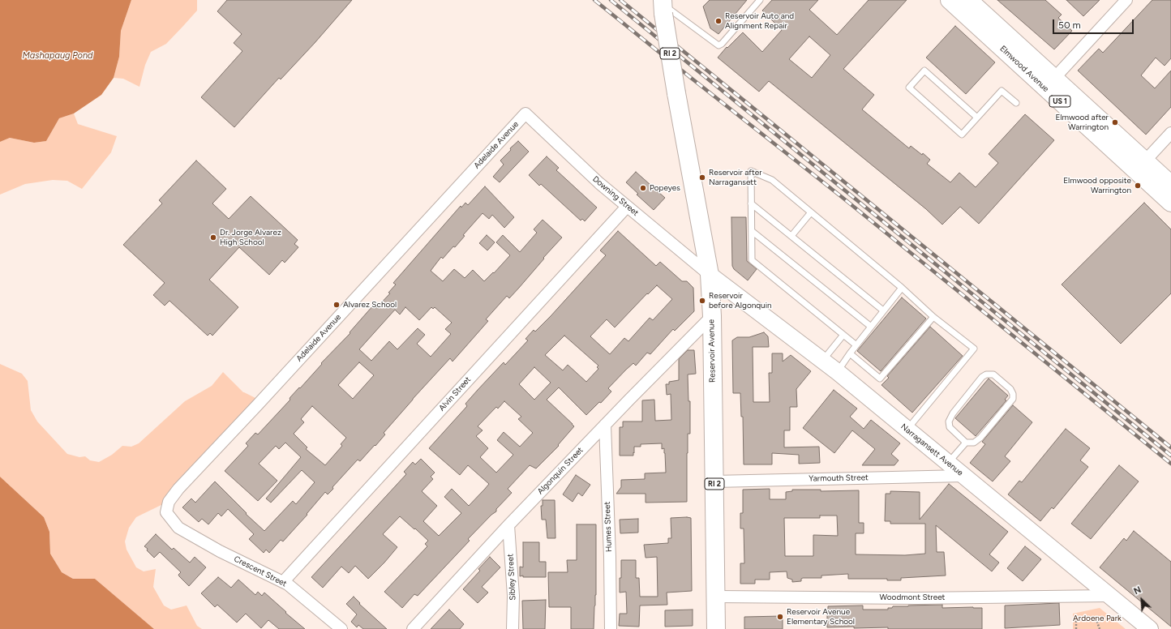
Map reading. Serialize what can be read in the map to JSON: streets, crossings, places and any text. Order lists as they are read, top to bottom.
{
  "streets": {
    "main road": [
      "RI 2",
      "Elmwood Avenue",
      "US 1",
      "Reservoir Avenue"
    ],
    "street": [
      "Adelaide Avenue",
      "Downing Street",
      "Alvin Street",
      "Narragansett Avenue",
      "Algonquin Street",
      "Yarmouth Street",
      "Humes Street",
      "Crescent Street",
      "Sibley Street",
      "Woodmont Street"
    ]
  },
  "crossings": [
    ["Adelaide Avenue", "Downing Street"],
    ["Adelaide Avenue", "Crescent Street"],
    ["Downing Street", "Reservoir Avenue"],
    ["Downing Street", "Alvin Street"],
    ["Downing Street", "Narragansett Avenue"],
    ["Reservoir Avenue", "Narragansett Avenue"],
    ["Reservoir Avenue", "Algonquin Street"],
    ["Reservoir Avenue", "Yarmouth Street"],
    ["Reservoir Avenue", "Woodmont Street"],
    ["Alvin Street", "Crescent Street"],
    ["Narragansett Avenue", "Yarmouth Street"],
    ["Narragansett Avenue", "Woodmont Street"],
    ["Algonquin Street", "Humes Street"],
    ["Algonquin Street", "Sibley Street"]
  ],
  "water": ["Mashapaug Pond"],
  "parks": ["Ardoene Park"],
  "places": [
    "Reservoir Auto and Alignment Repair",
    "Elmwood after Warrington",
    "Reservoir after Narragansett",
    "Elmwood opposite Warrington",
    "Popeyes",
    "Dr. Jorge Alvarez High School",
    "Reservoir before Algonquin",
    "Alvarez School",
    "Reservoir Avenue Elementary School"
  ],
  "scale_bar": "50 m",
  "north": "top left"
}
